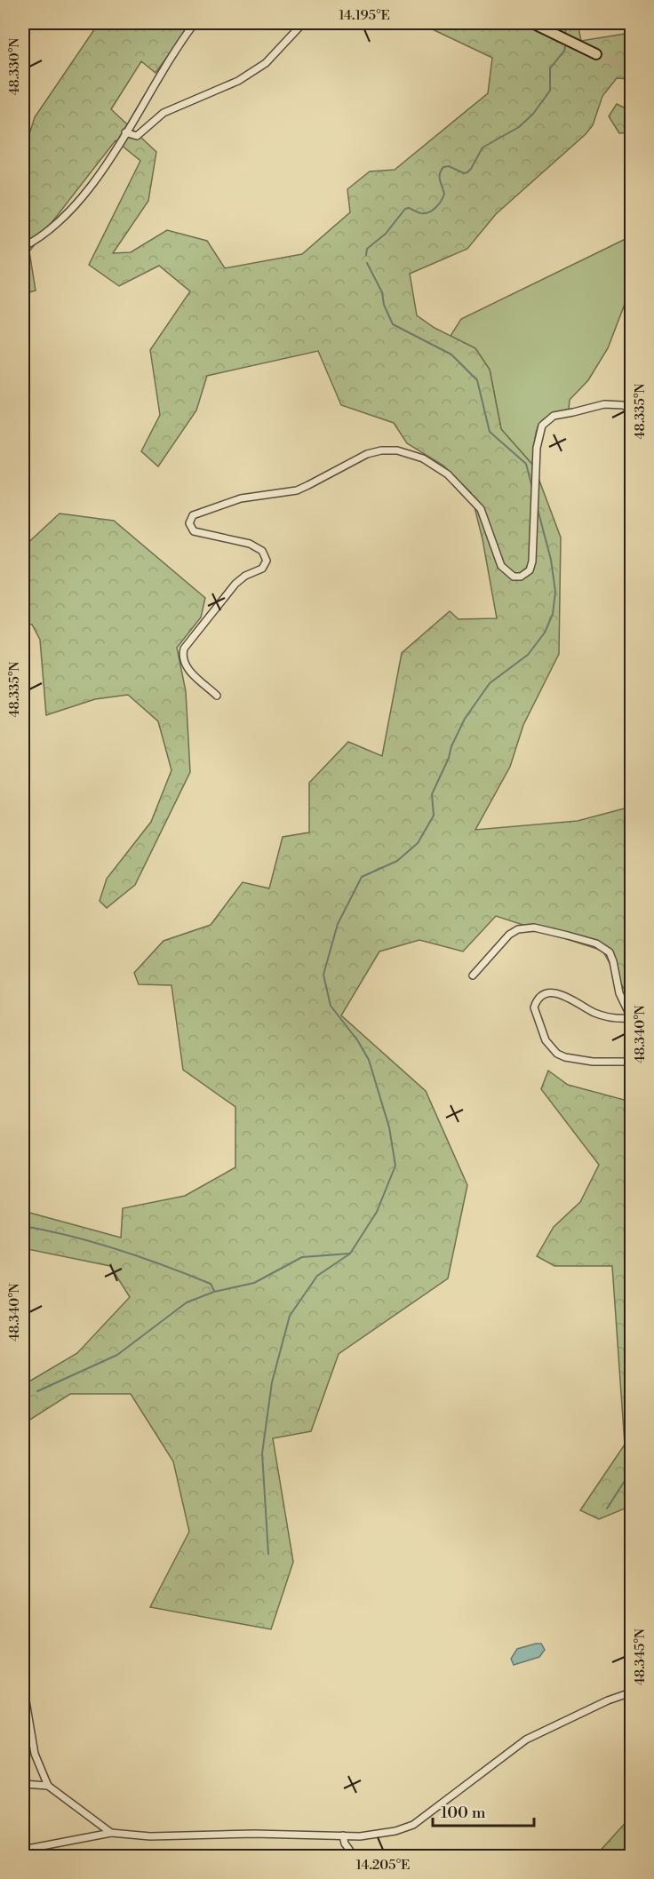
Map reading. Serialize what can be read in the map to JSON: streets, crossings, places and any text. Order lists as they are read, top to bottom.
{
  "scale_bar": "100 m",
  "coordinates": [
    "14.195°E",
    "48.330°N",
    "48.335°N",
    "48.340°N",
    "48.345°N",
    "14.205°E"
  ]
}
